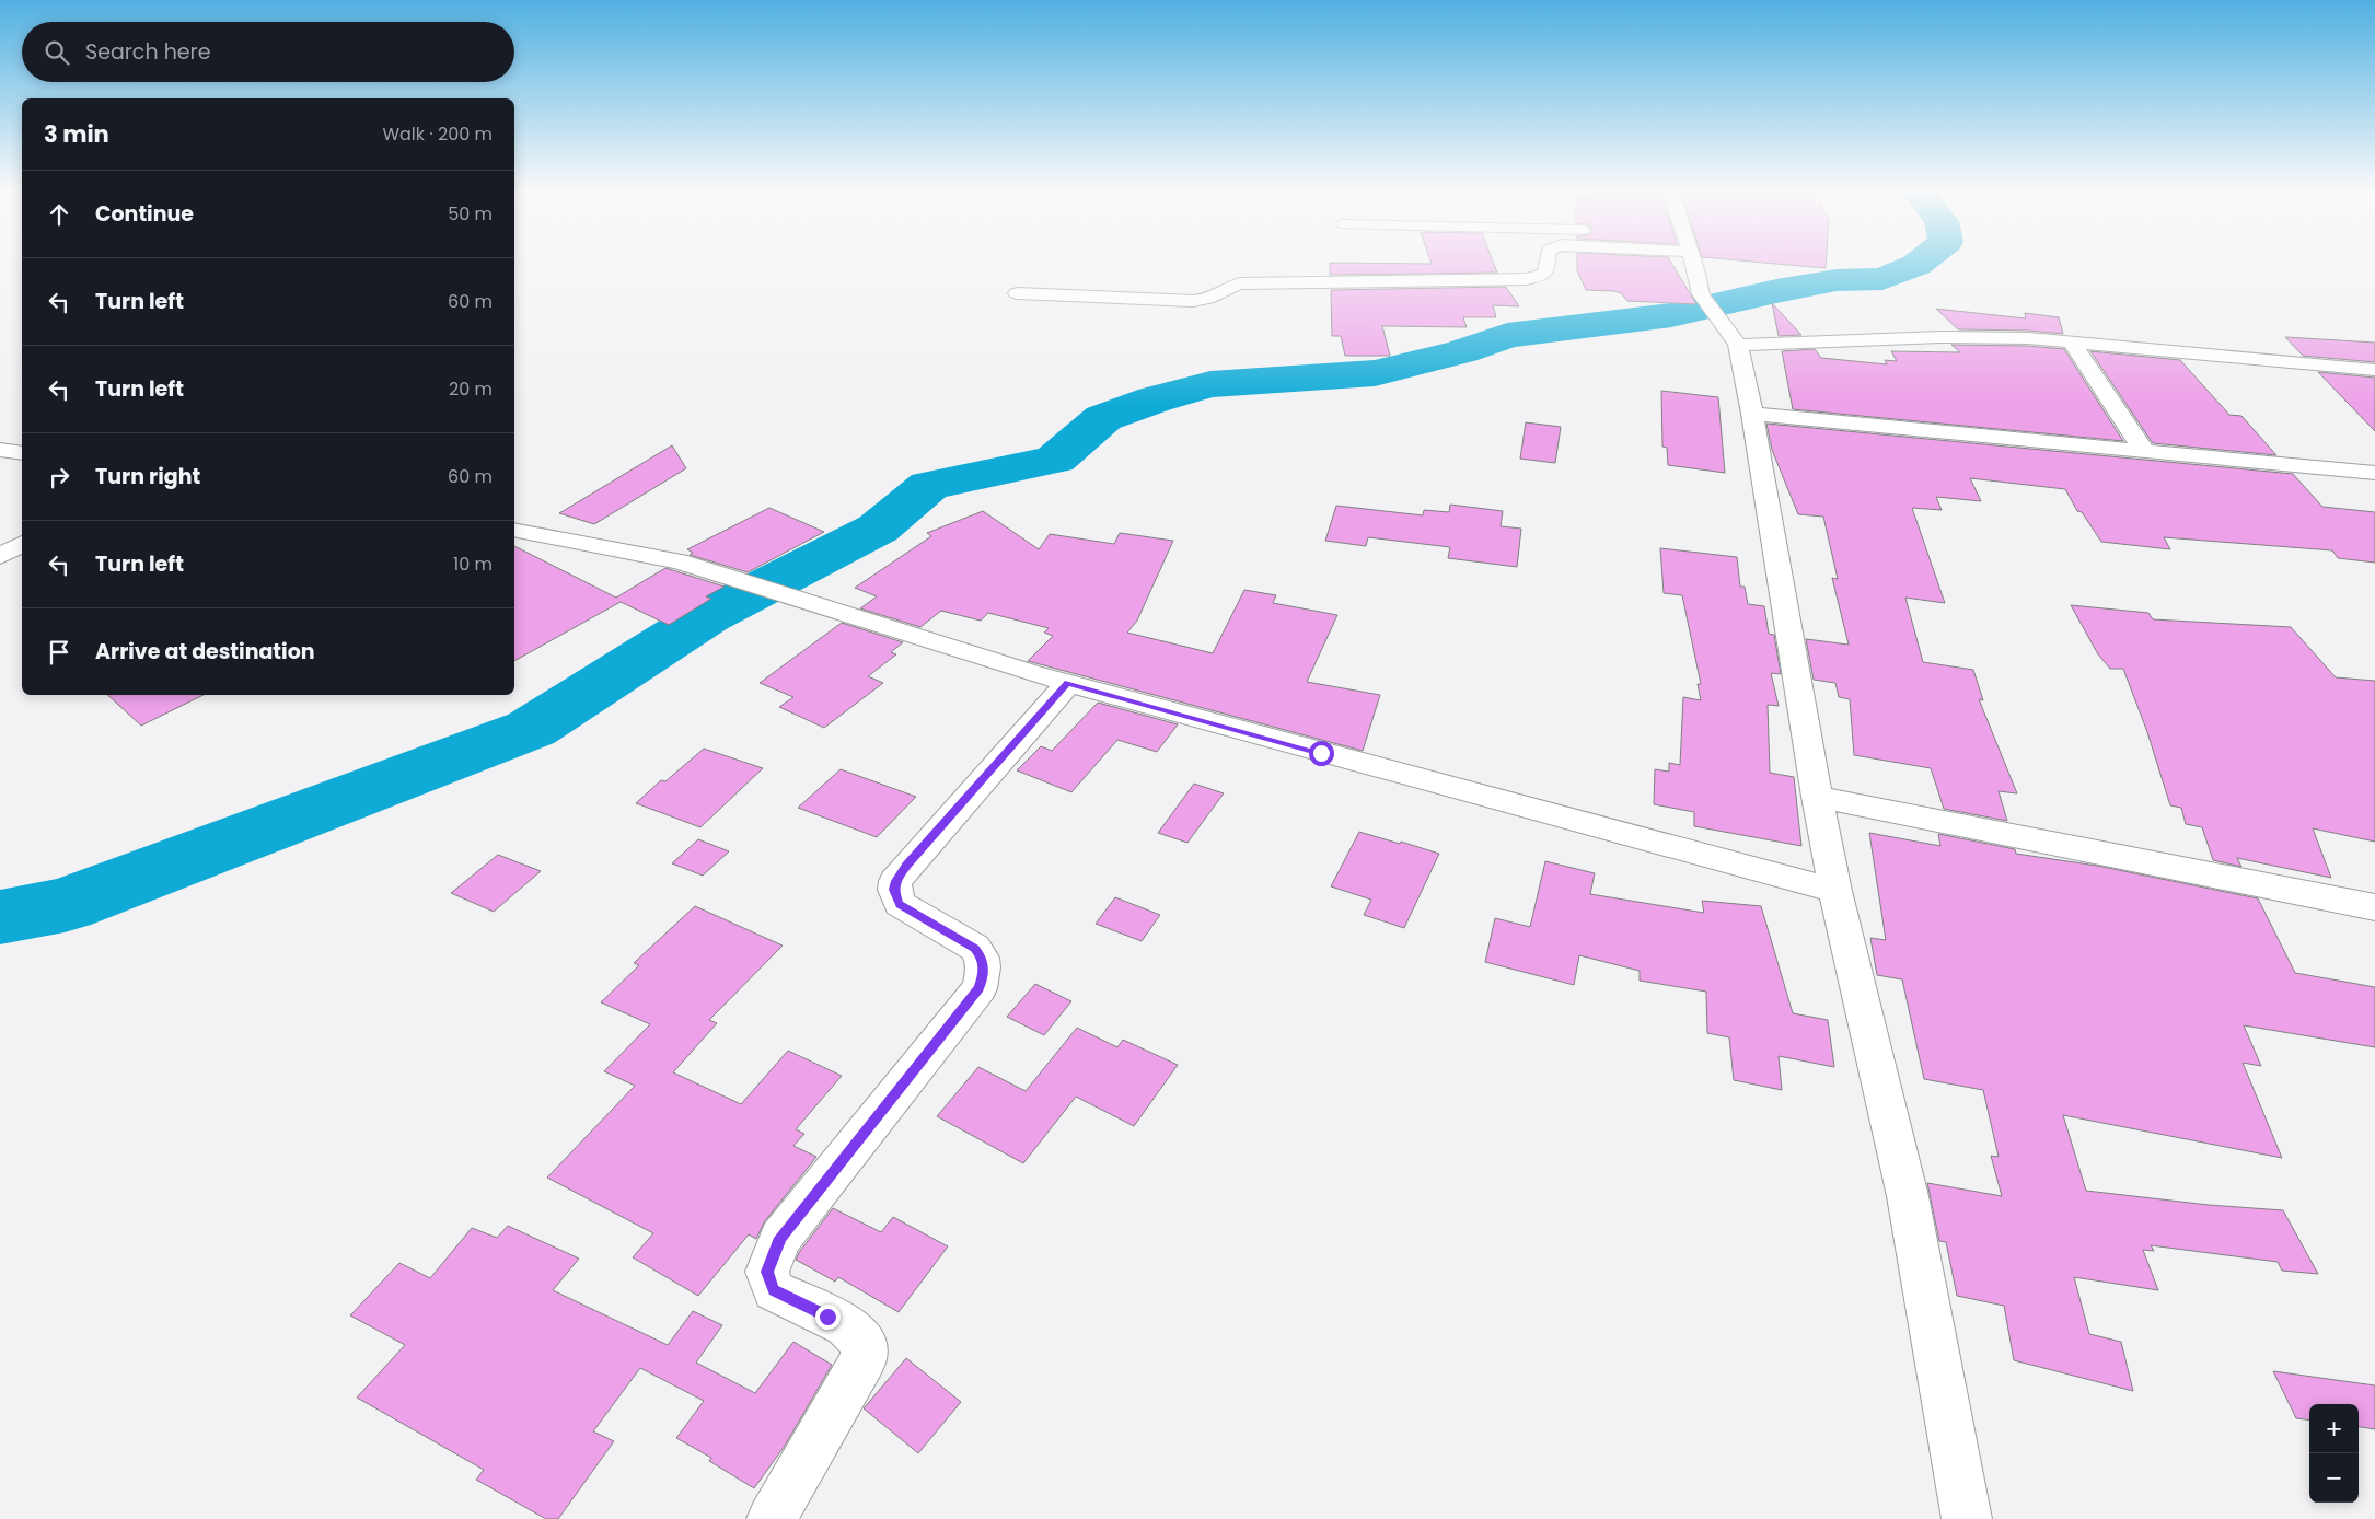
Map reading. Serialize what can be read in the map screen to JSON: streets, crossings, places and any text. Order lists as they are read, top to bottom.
{
  "page": {
    "search": "Search here",
    "heading": ["3 min", "Walk · 200 m"],
    "list": [
      ["Continue", "50 m"],
      ["Turn left", "60 m"],
      ["Turn left", "20 m"],
      ["Turn right", "60 m"],
      ["Turn left", "10 m"],
      "Arrive at destination"
    ],
    "map_buttons": ["+", "−"]
  }
}
